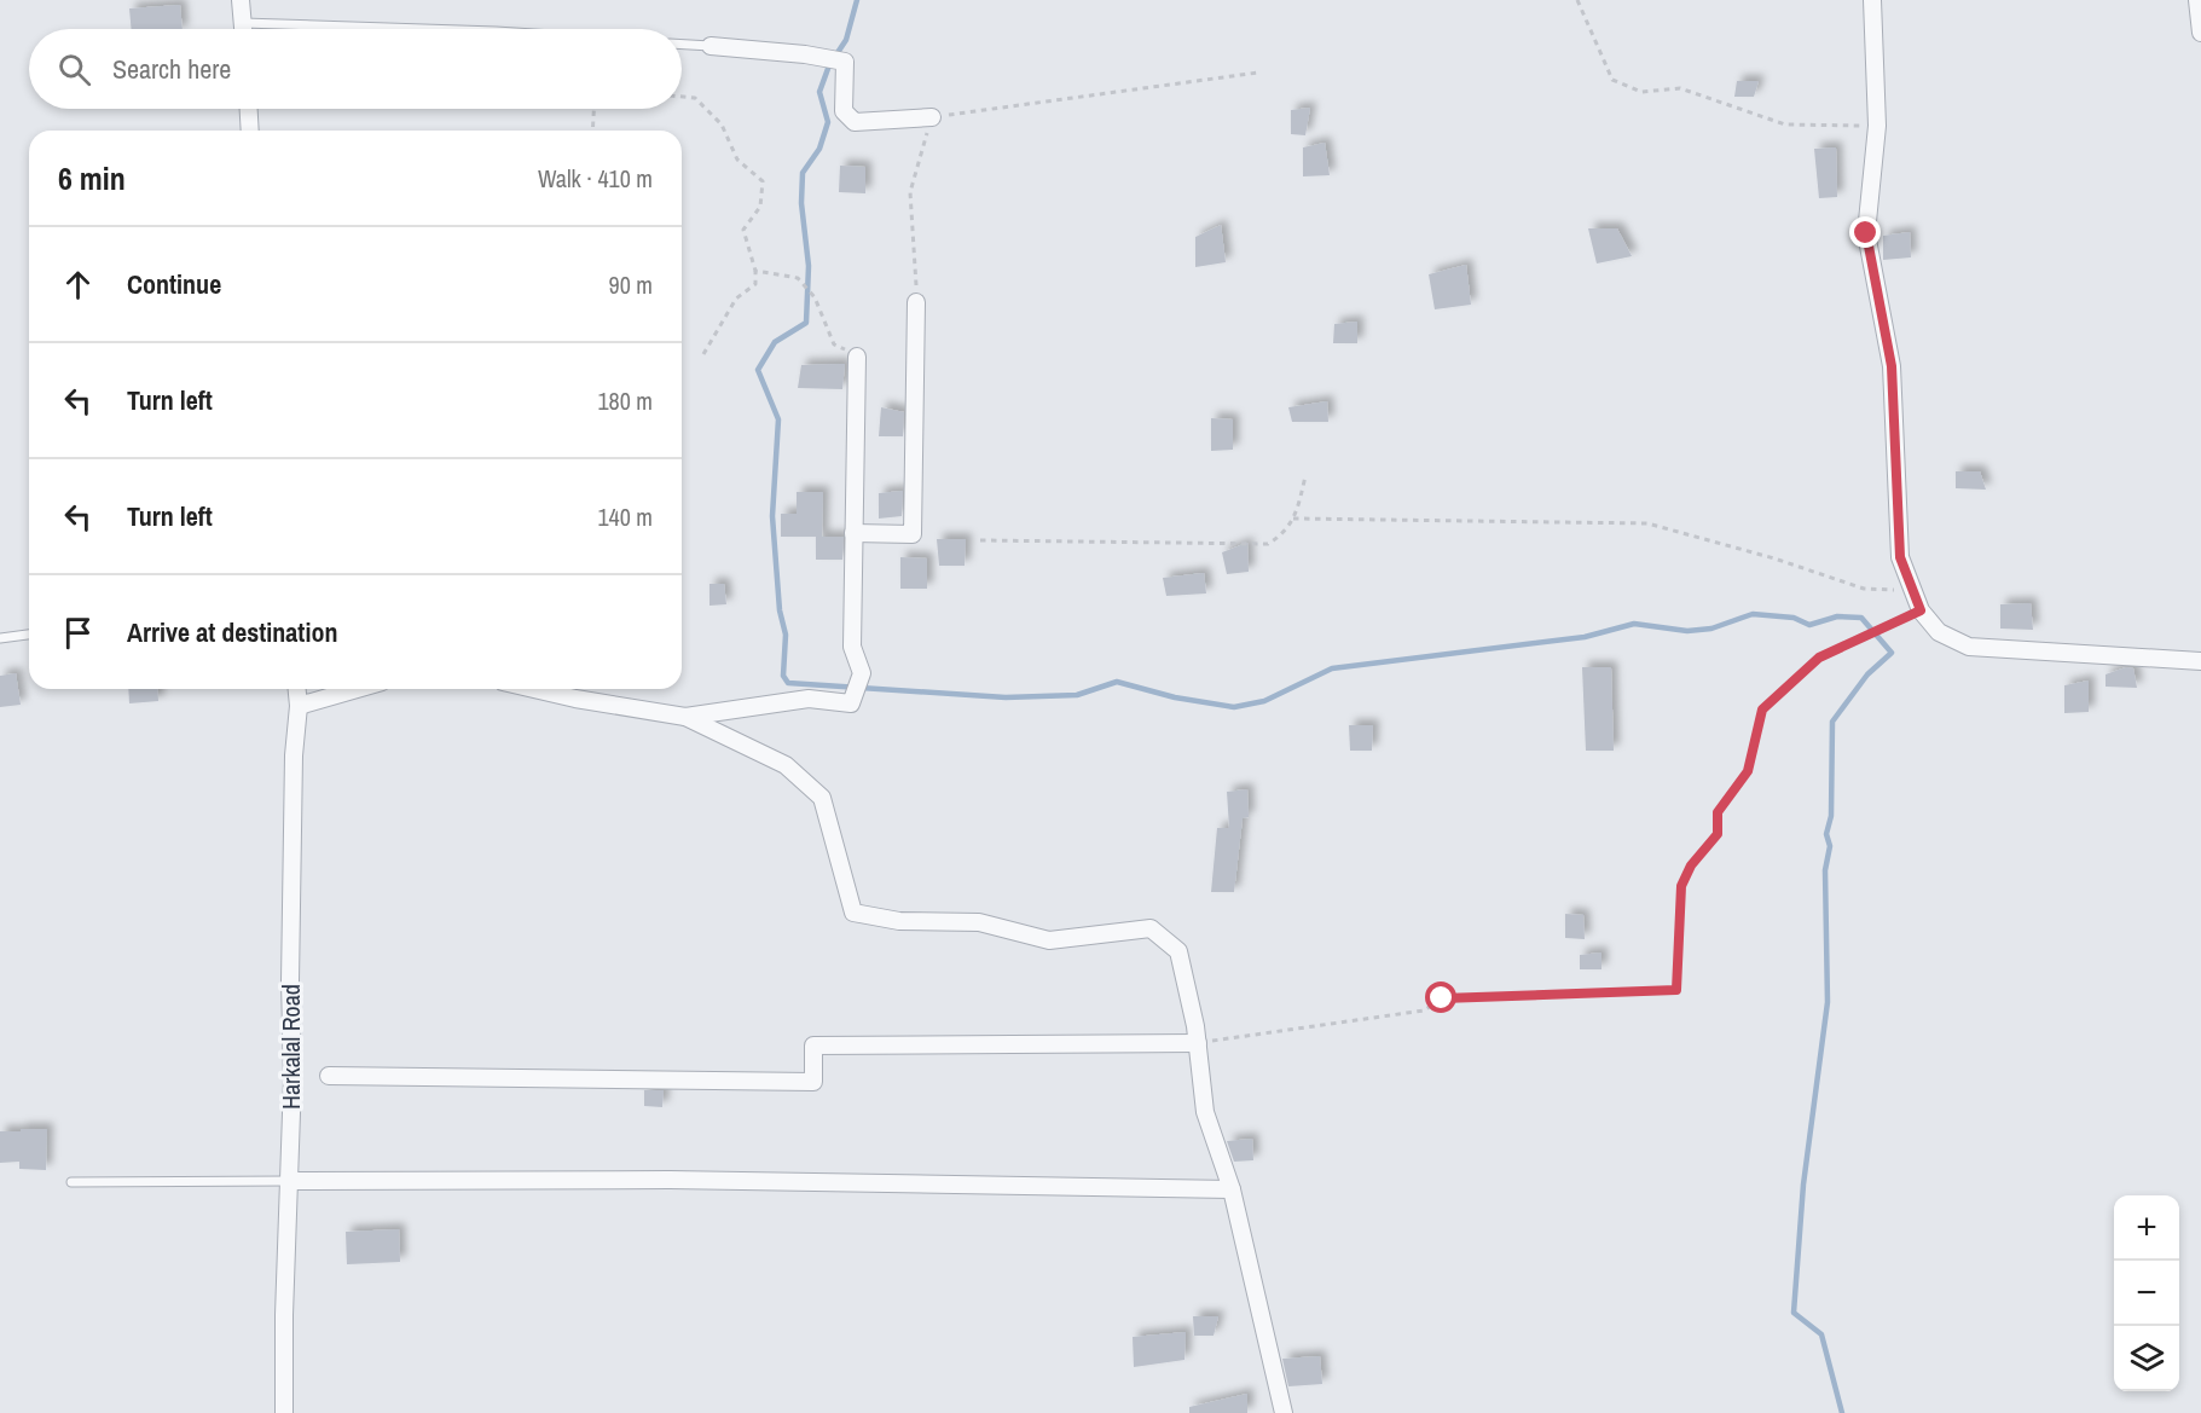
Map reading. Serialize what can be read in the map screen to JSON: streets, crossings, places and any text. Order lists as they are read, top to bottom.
{
  "streets": {
    "street": ["Harkalal Road"]
  },
  "page": {
    "search": "Search here",
    "heading": ["6 min", "Walk · 410 m"],
    "list": [
      ["Continue", "90 m"],
      ["Turn left", "180 m"],
      ["Turn left", "140 m"],
      "Arrive at destination"
    ],
    "map_buttons": ["+", "−"]
  }
}
